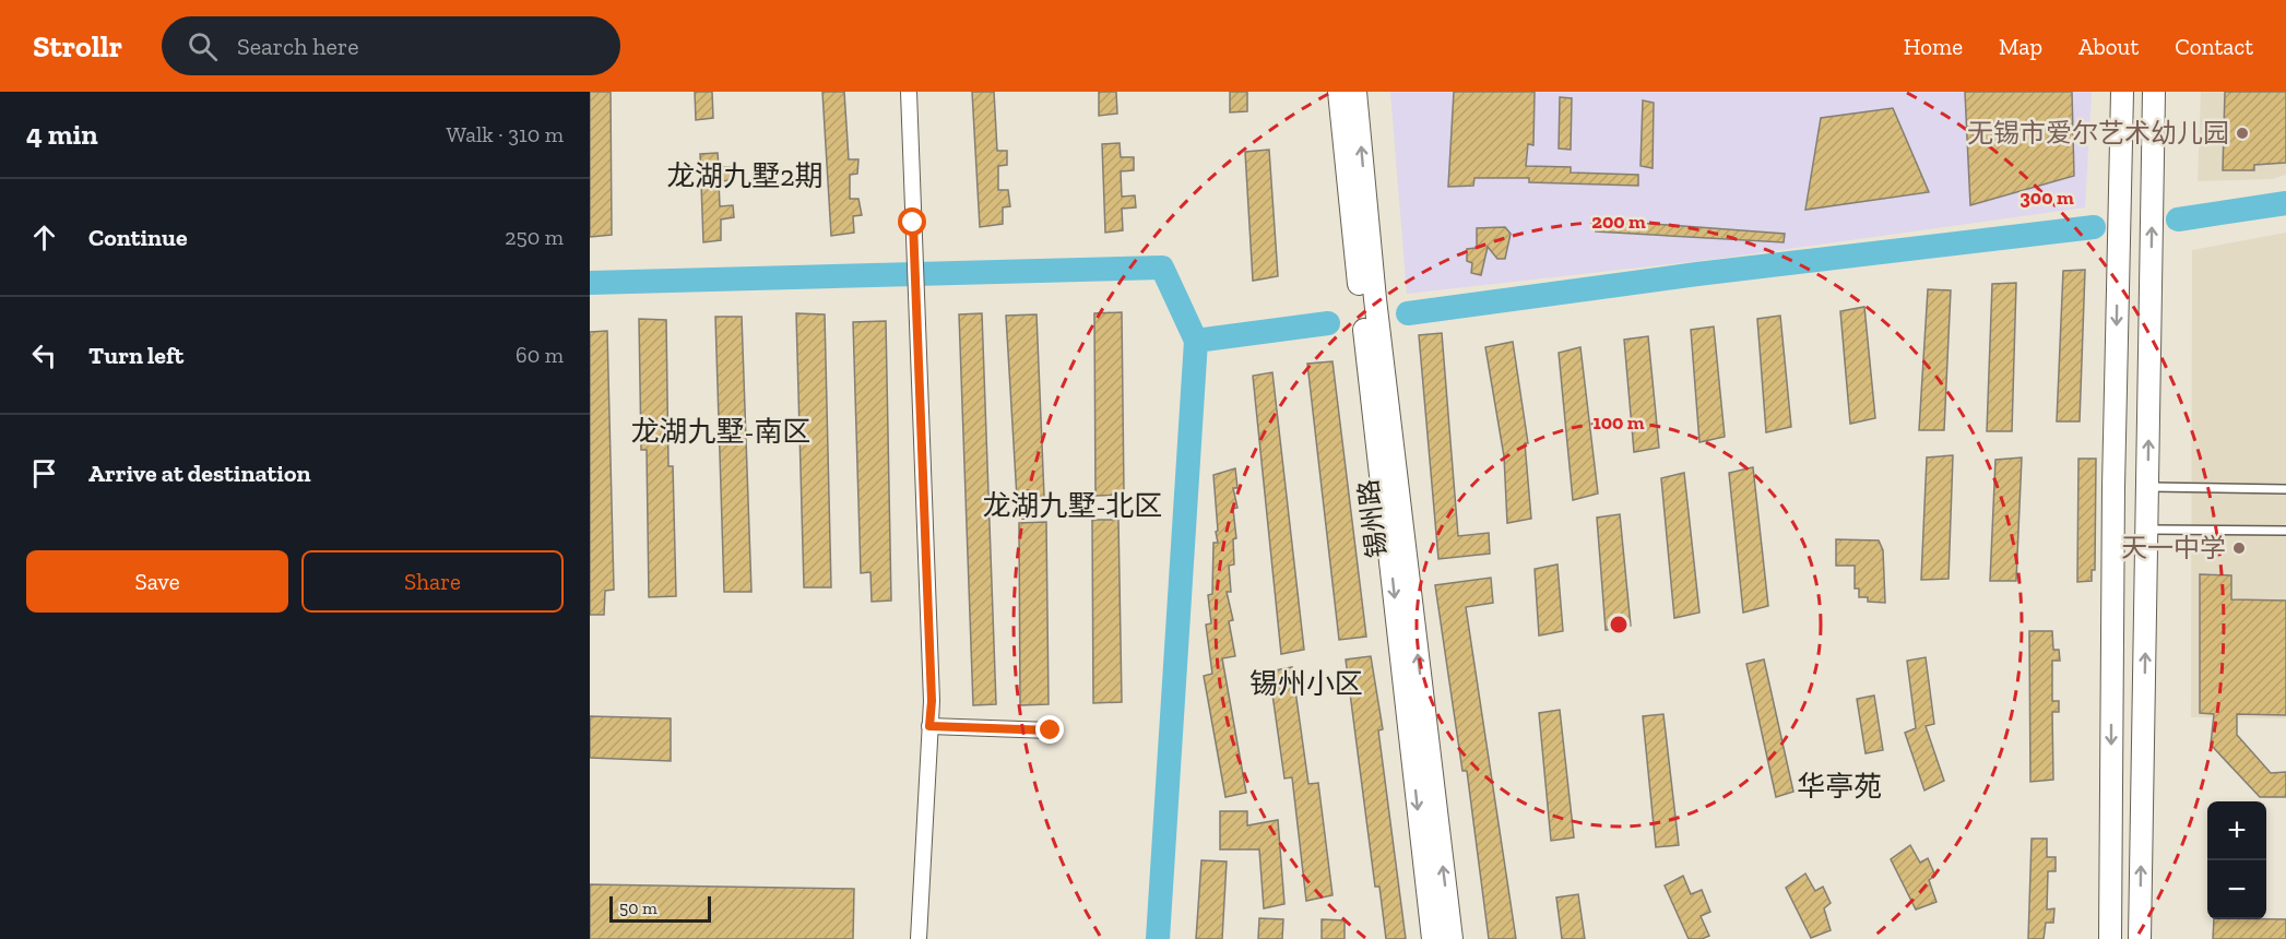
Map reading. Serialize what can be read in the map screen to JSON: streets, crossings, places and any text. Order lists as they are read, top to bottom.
{
  "streets": {
    "street": ["锡州路"]
  },
  "districts": [
    "龙湖九墅2期",
    "龙湖九墅-南区",
    "龙湖九墅-北区",
    "锡州小区",
    "华亭苑"
  ],
  "places": ["无锡市爱尔艺术幼儿园", "天一中学"],
  "scale_bar": "50 m",
  "page": {
    "header": "Strollr",
    "search": "Search here",
    "nav": [
      "Home",
      "Map",
      "About",
      "Contact"
    ],
    "heading": ["4 min", "Walk · 310 m"],
    "list": [
      ["Continue", "250 m"],
      ["Turn left", "60 m"],
      "Arrive at destination"
    ],
    "buttons": ["Save", "Share"],
    "map_buttons": ["+", "−"],
    "scale": "50 m"
  },
  "rings": ["300 m", "200 m", "100 m"]
}
